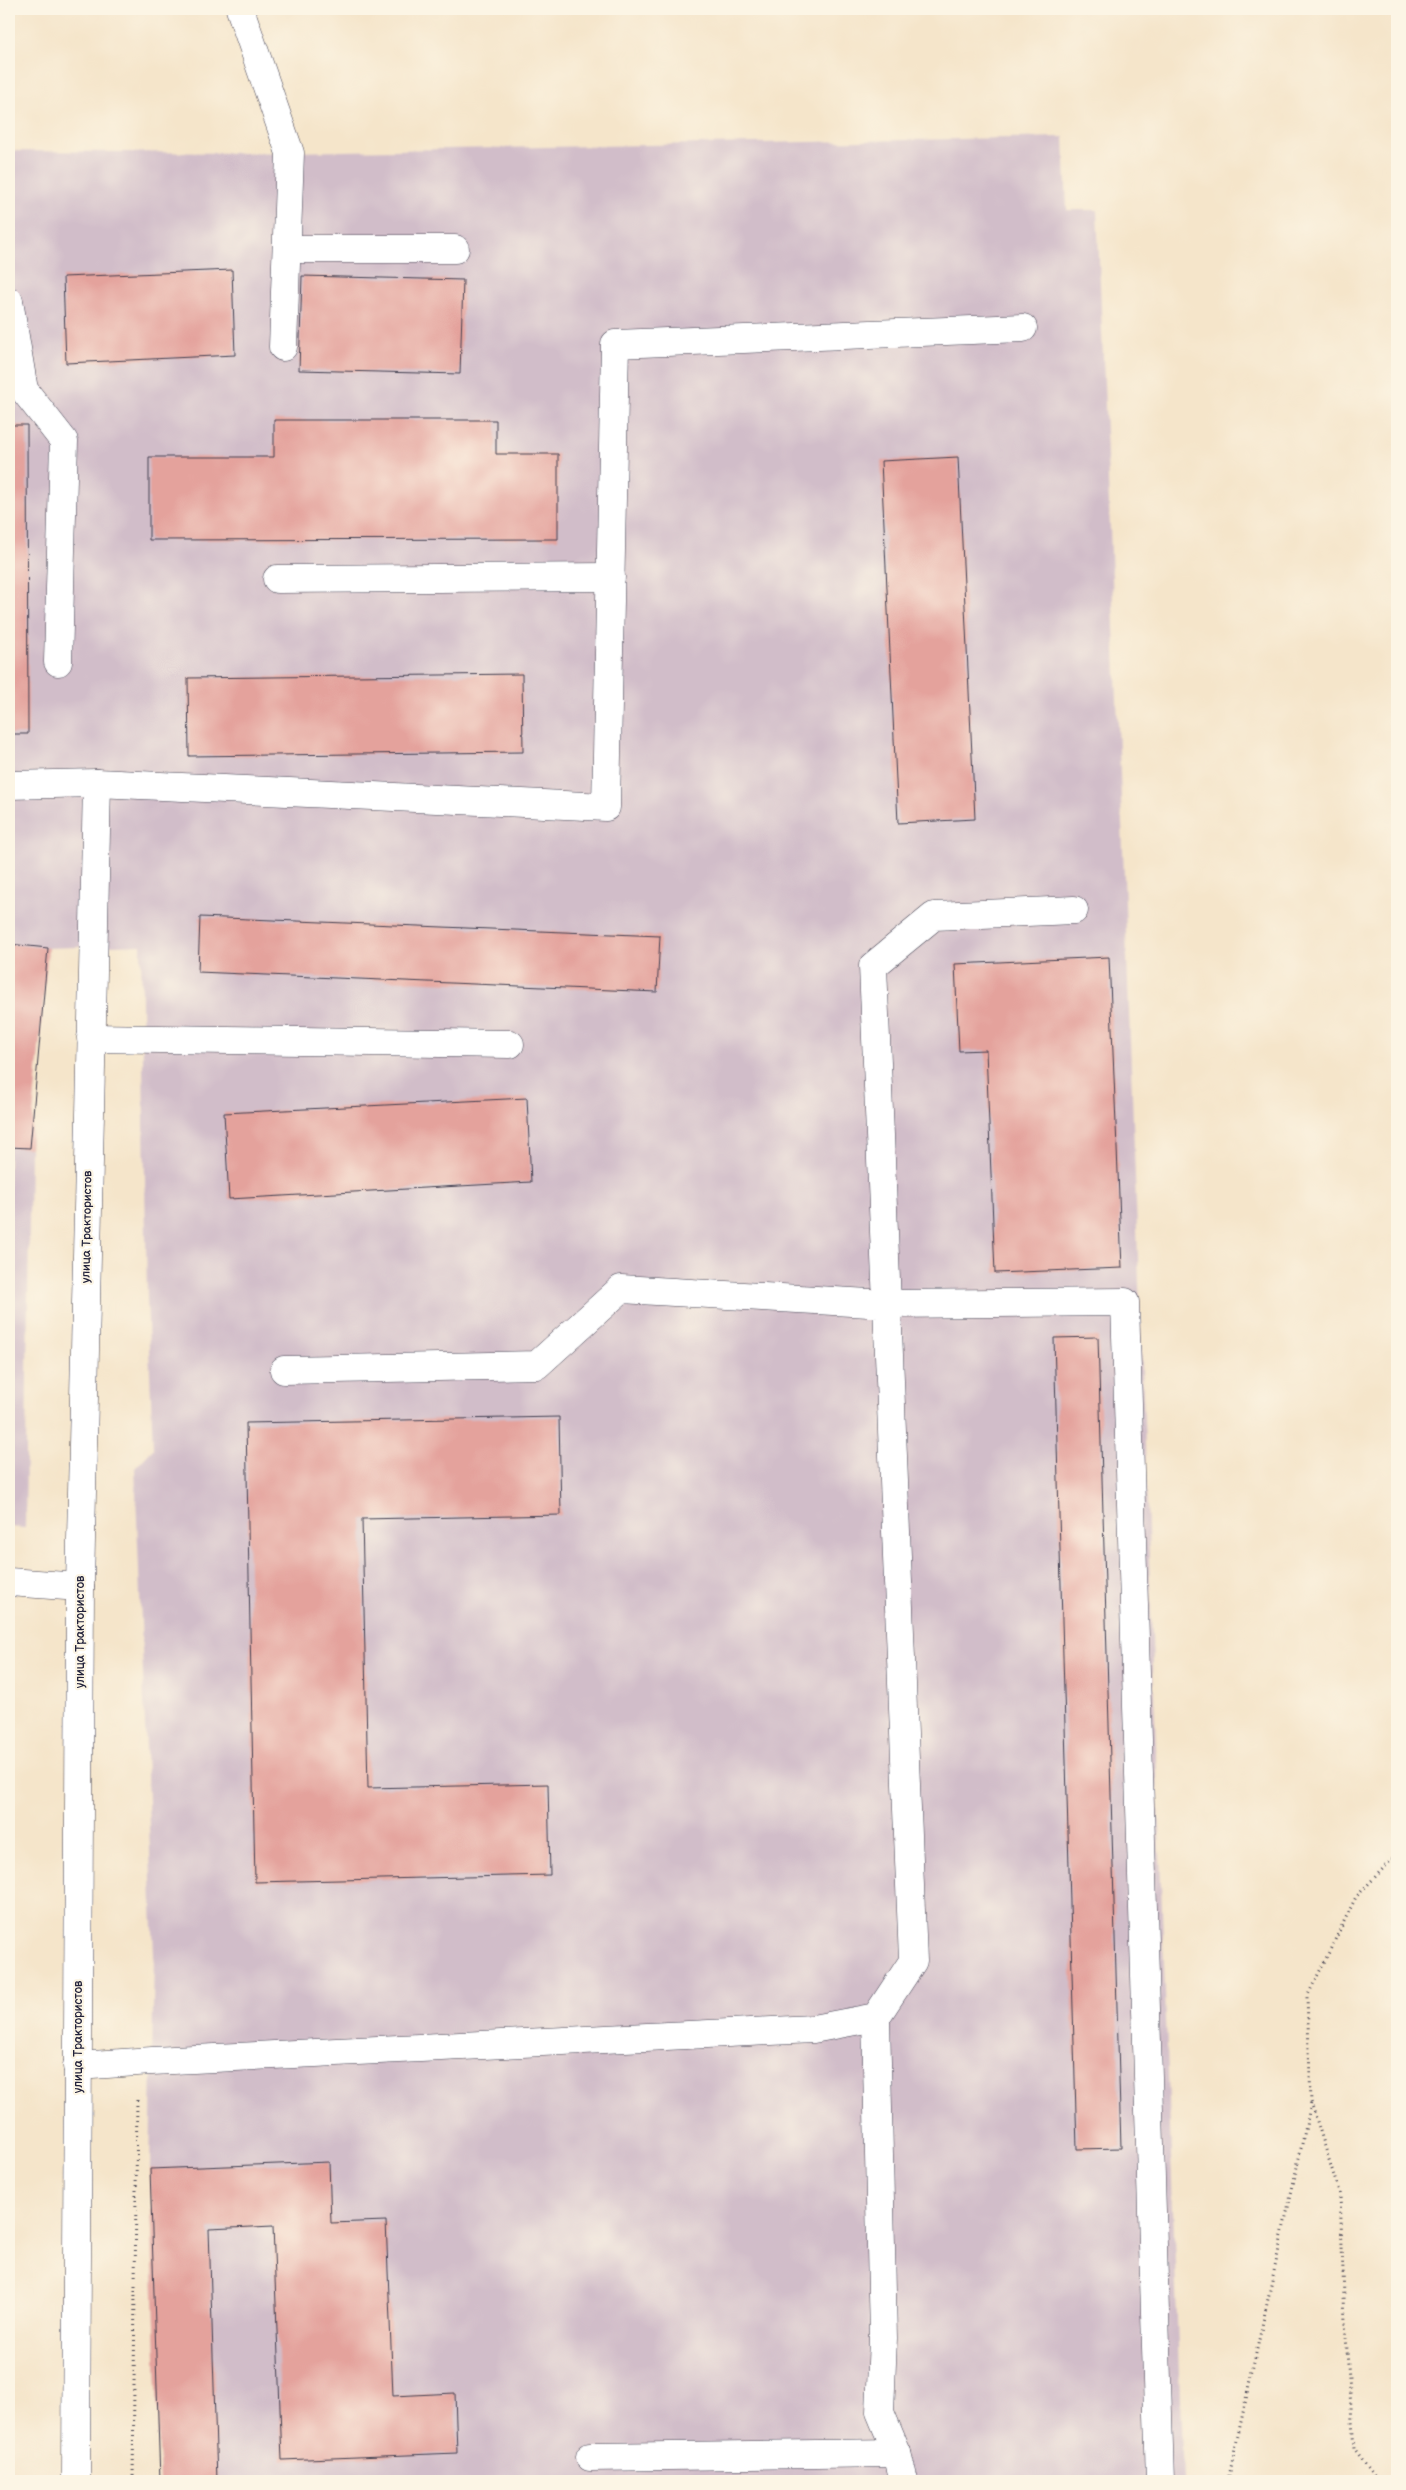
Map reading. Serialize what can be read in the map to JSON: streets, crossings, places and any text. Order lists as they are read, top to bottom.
{
  "streets": {
    "street": ["улица Трактористов"]
  }
}
